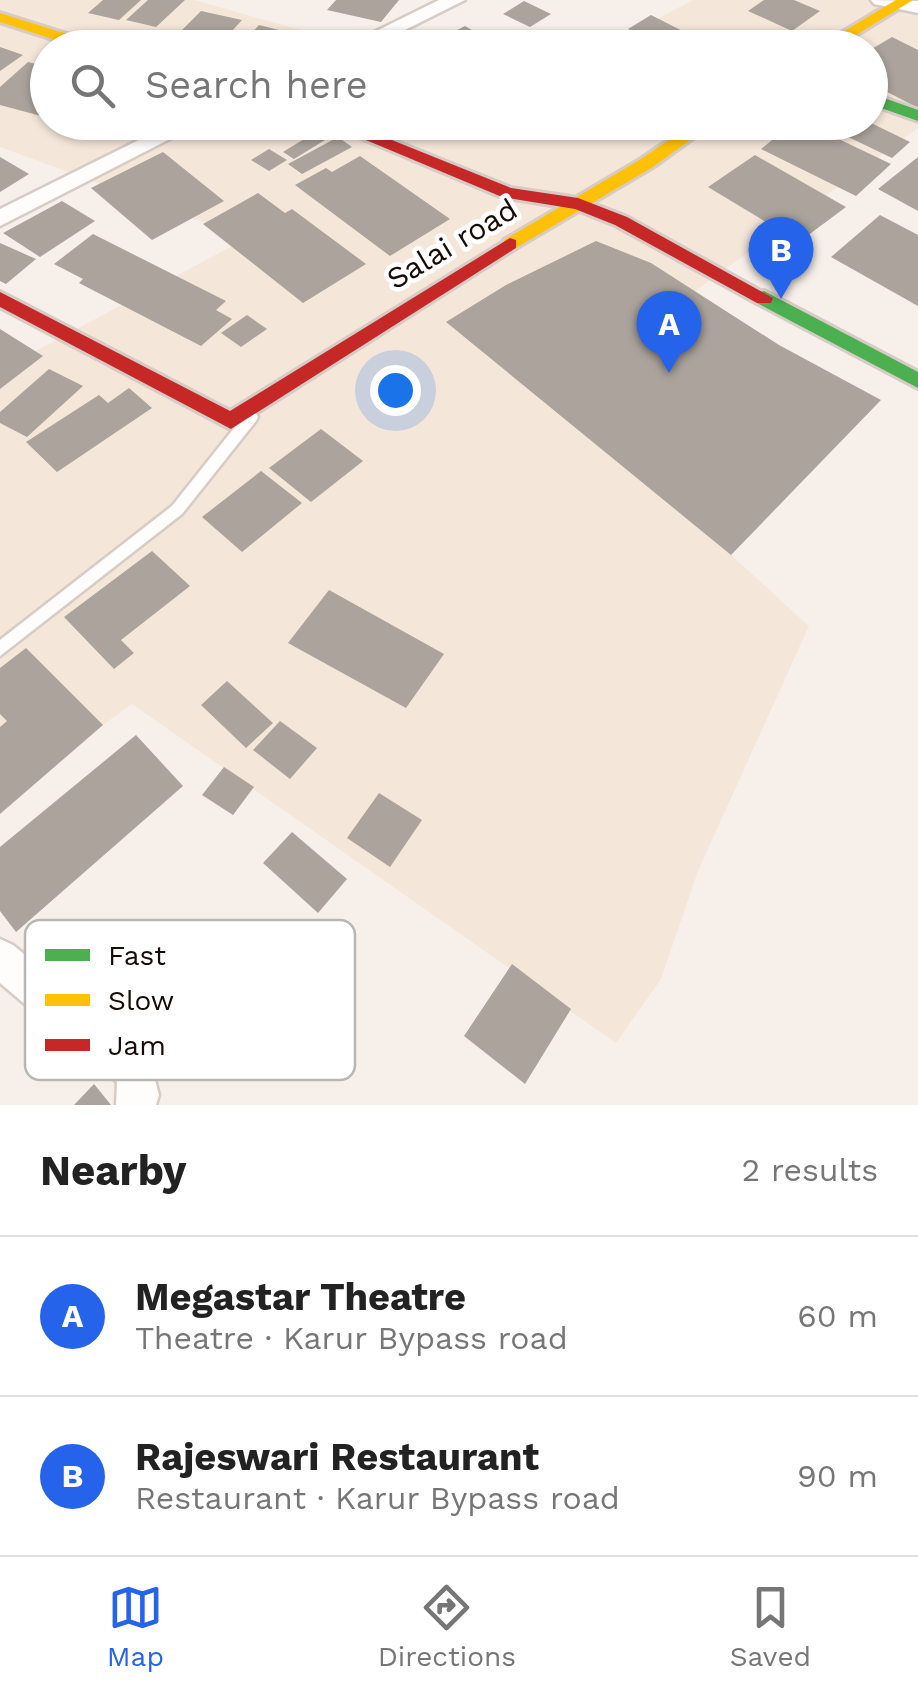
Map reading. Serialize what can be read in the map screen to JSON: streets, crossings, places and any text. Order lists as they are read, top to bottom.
{
  "streets": {
    "main road": ["Salai road"]
  },
  "legend": ["Fast", "Slow", "Jam"],
  "page": {
    "search": "Search here",
    "pins": ["B", "A"],
    "heading": ["Nearby", "2 results"],
    "list": [
      {
        "mark": "A",
        "name": "Megastar Theatre",
        "note": "Theatre · Karur Bypass road",
        "value": "60 m"
      },
      {
        "mark": "B",
        "name": "Rajeswari Restaurant",
        "note": "Restaurant · Karur Bypass road",
        "value": "90 m"
      }
    ],
    "nav": ["Map", "Directions", "Saved"]
  }
}
